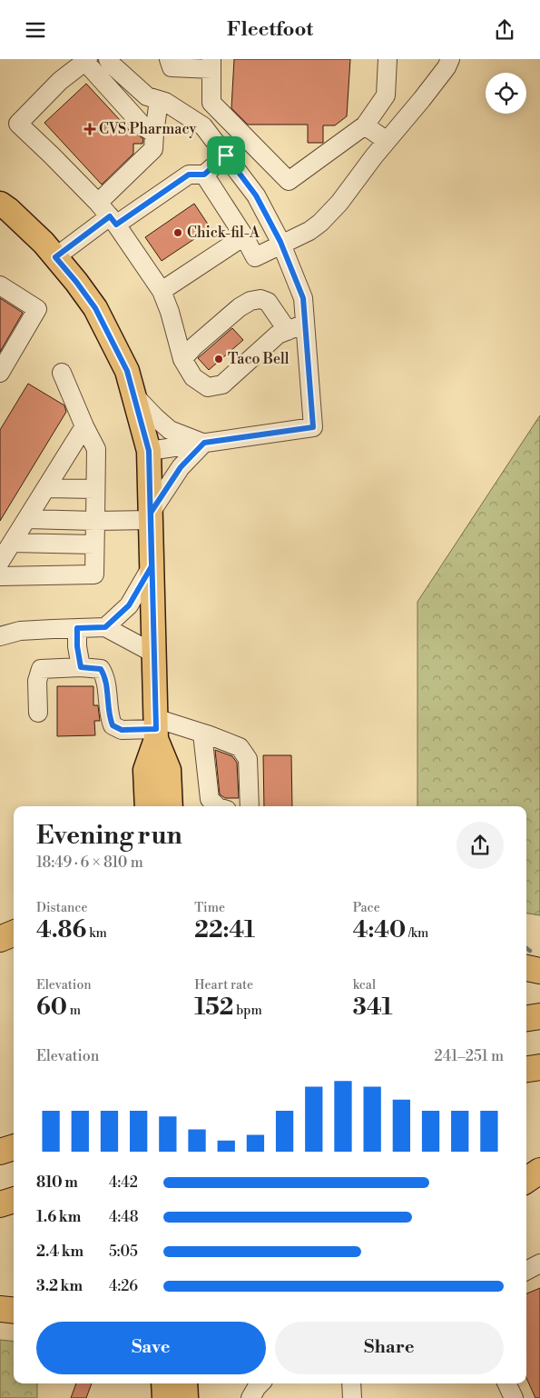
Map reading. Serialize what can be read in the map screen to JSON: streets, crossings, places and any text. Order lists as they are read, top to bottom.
{
  "places": {
    "health": ["CVS Pharmacy"],
    "other": ["Chick-fil-A", "Taco Bell"]
  },
  "page": {
    "header": "Fleetfoot",
    "heading": ["Evening run", "18:49 · 6 × 810 m"],
    "stats": [
      ["Distance", "4.86 km"],
      ["Time", "22:41"],
      ["Pace", "4:40 /km"],
      ["Elevation", "60 m"],
      ["Heart rate", "152 bpm"],
      ["kcal", "341"]
    ],
    "chart": ["Elevation", "241–251 m"],
    "list": [
      {
        "name": "810 m",
        "note": "4:42"
      },
      {
        "name": "1.6 km",
        "note": "4:48"
      },
      {
        "name": "2.4 km",
        "note": "5:05"
      },
      {
        "name": "3.2 km",
        "note": "4:26"
      }
    ],
    "buttons": ["Save", "Share"]
  }
}
